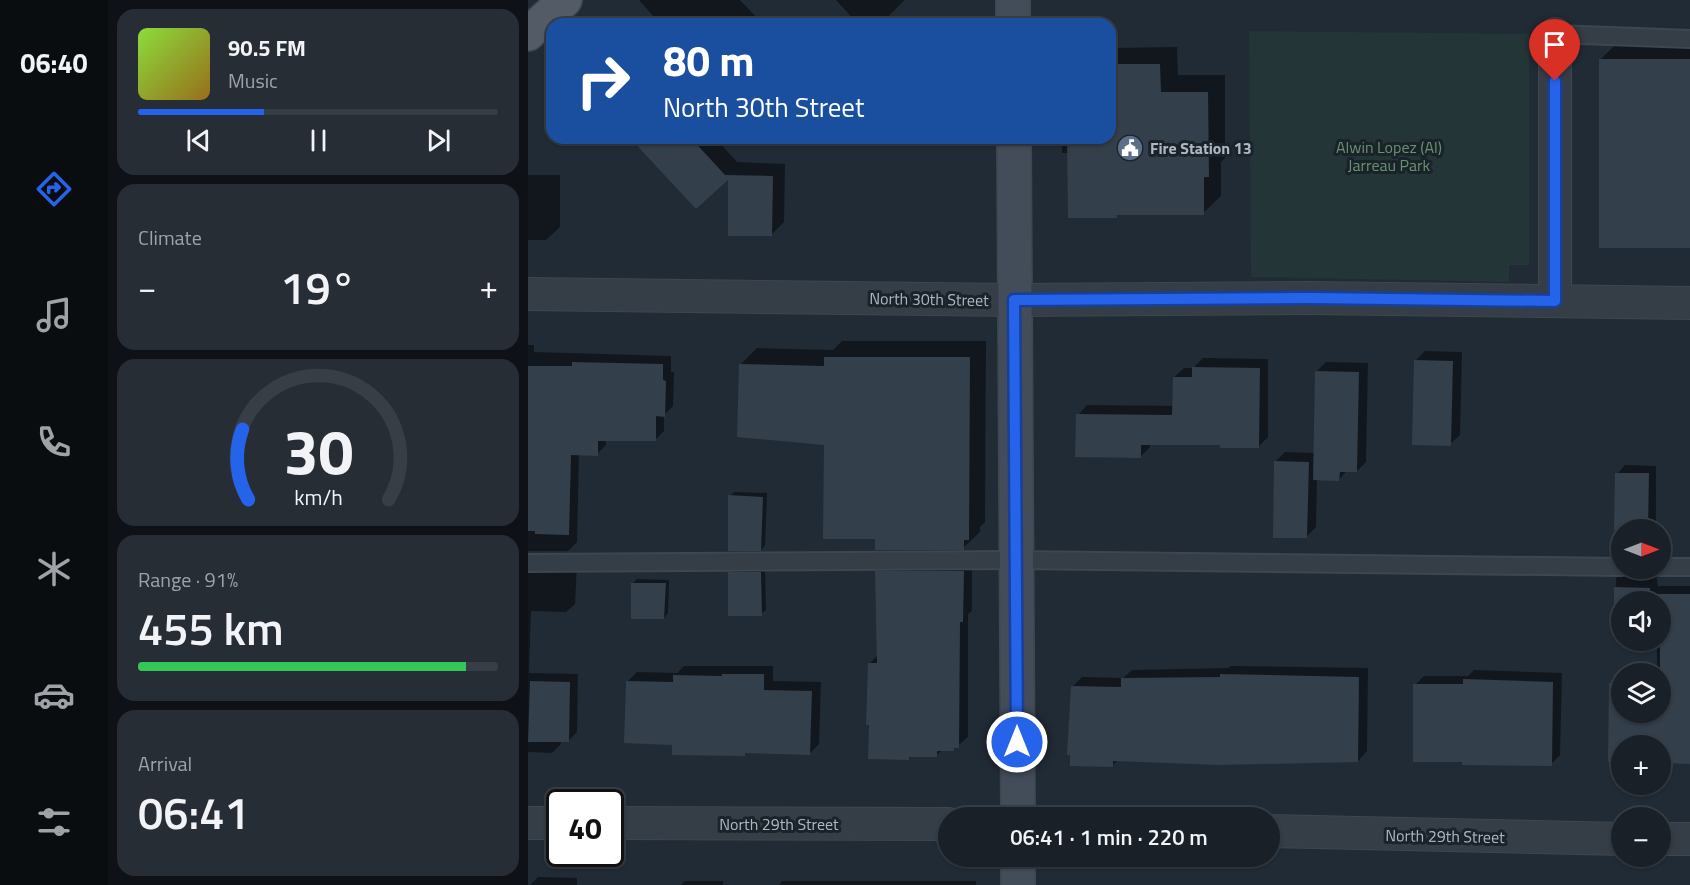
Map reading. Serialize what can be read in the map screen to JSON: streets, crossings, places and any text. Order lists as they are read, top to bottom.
{
  "streets": {
    "street": ["North 30th Street", "North 29th Street"]
  },
  "parks": ["Alwin Lopez (Al) Jarreau Park"],
  "places": {
    "public building": ["Fire Station 13"]
  },
  "north": "right",
  "page": {
    "tabs": "06:40",
    "turn": ["80 m", "North 30th Street"],
    "song": ["90.5 FM", "Music"],
    "tile": [
      "Climate",
      ["Range · 91%", "455 km"],
      ["Arrival", "06:41"]
    ],
    "heat": ["−", "19°", "+"],
    "map_buttons": ["+", "−"],
    "limit": "40",
    "trip": "06:41 · 1 min · 220 m",
    "gauge": ["30", "km/h"]
  }
}
